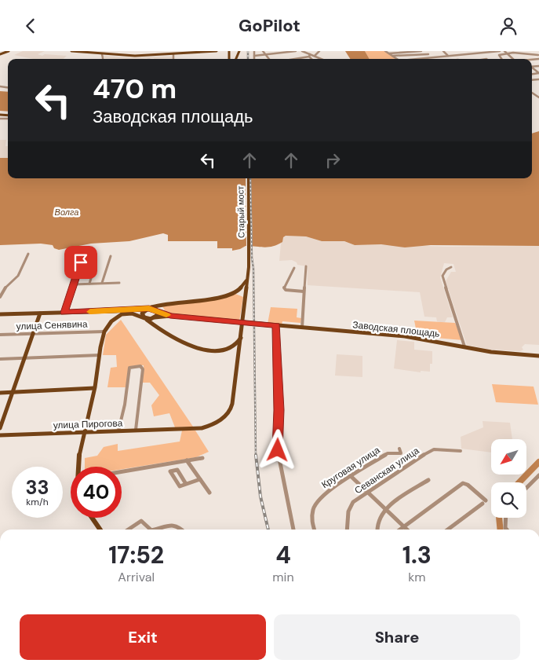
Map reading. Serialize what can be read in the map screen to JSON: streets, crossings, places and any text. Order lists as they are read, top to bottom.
{
  "streets": {
    "main road": ["Старый мост", "Заводская площадь", "улица Пирогова"],
    "street": ["улица Сенявина", "Круговая улица", "Севанская улица"]
  },
  "crossings": [
    ["Старый мост", "улица Пирогова"]
  ],
  "water": ["Волга"],
  "north": "bottom left",
  "page": {
    "header": "GoPilot",
    "turn": ["470 m", "Заводская площадь"],
    "speed": "33 km/h",
    "limit": "40",
    "eta": [
      "17:52",
      "Arrival",
      "4",
      "min",
      "1.3",
      "km"
    ],
    "buttons": ["Exit", "Share"]
  }
}
